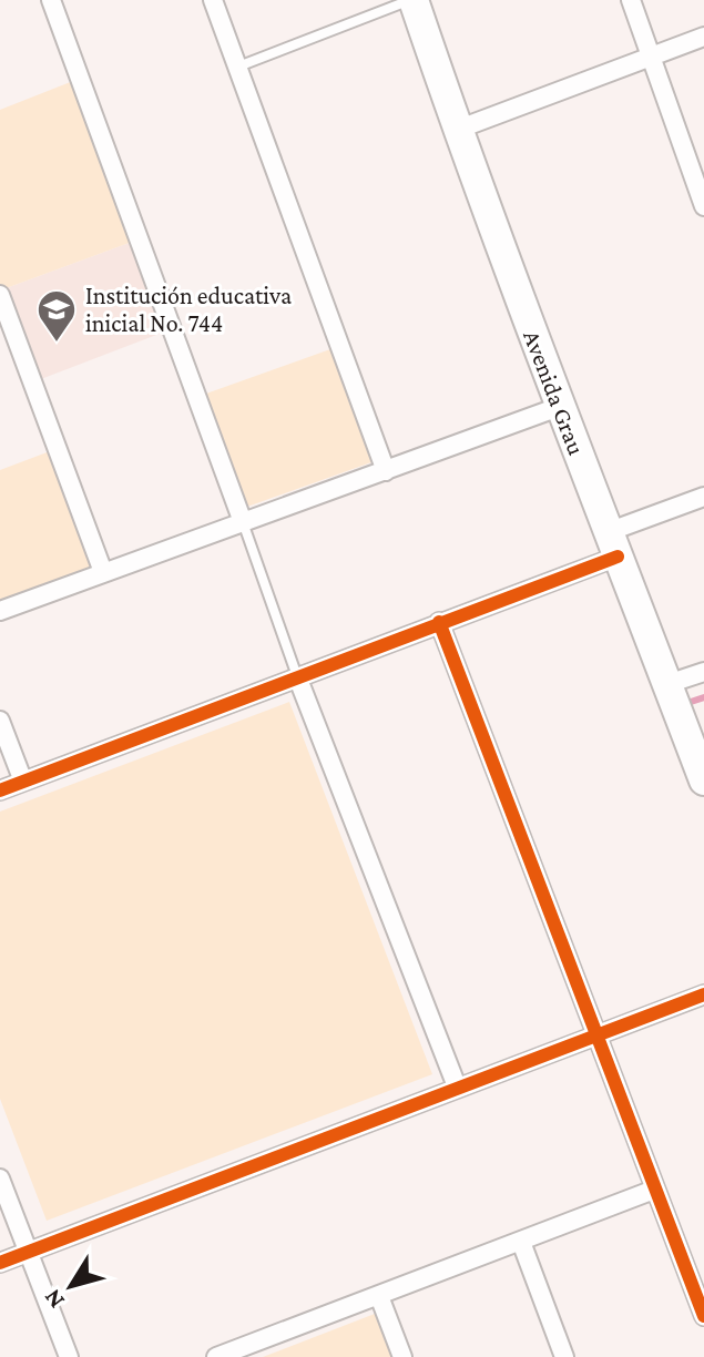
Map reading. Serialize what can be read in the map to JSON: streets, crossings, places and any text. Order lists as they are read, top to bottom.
{
  "streets": {
    "main road": ["Avenida Grau"]
  },
  "places": {
    "school or university": ["Institución educativa inicial No. 744"]
  },
  "north": "bottom left"
}
